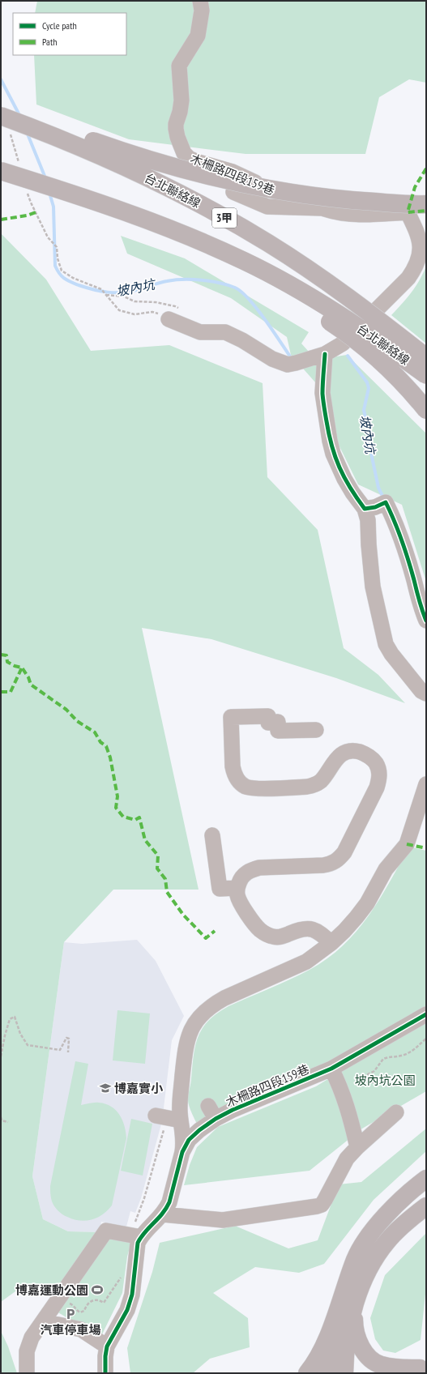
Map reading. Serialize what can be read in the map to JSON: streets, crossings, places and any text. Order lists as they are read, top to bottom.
{
  "streets": {
    "highway": ["台北聯絡線", "3甲"],
    "street": ["木柵路四段159巷"]
  },
  "water": ["坡內坑"],
  "parks": ["坡內坑公園"],
  "places": {
    "school or university": ["博嘉實小"],
    "sports": ["博嘉運動公園"],
    "parking": ["汽車停車場"]
  },
  "legend": ["Cycle path", "Path"]
}
